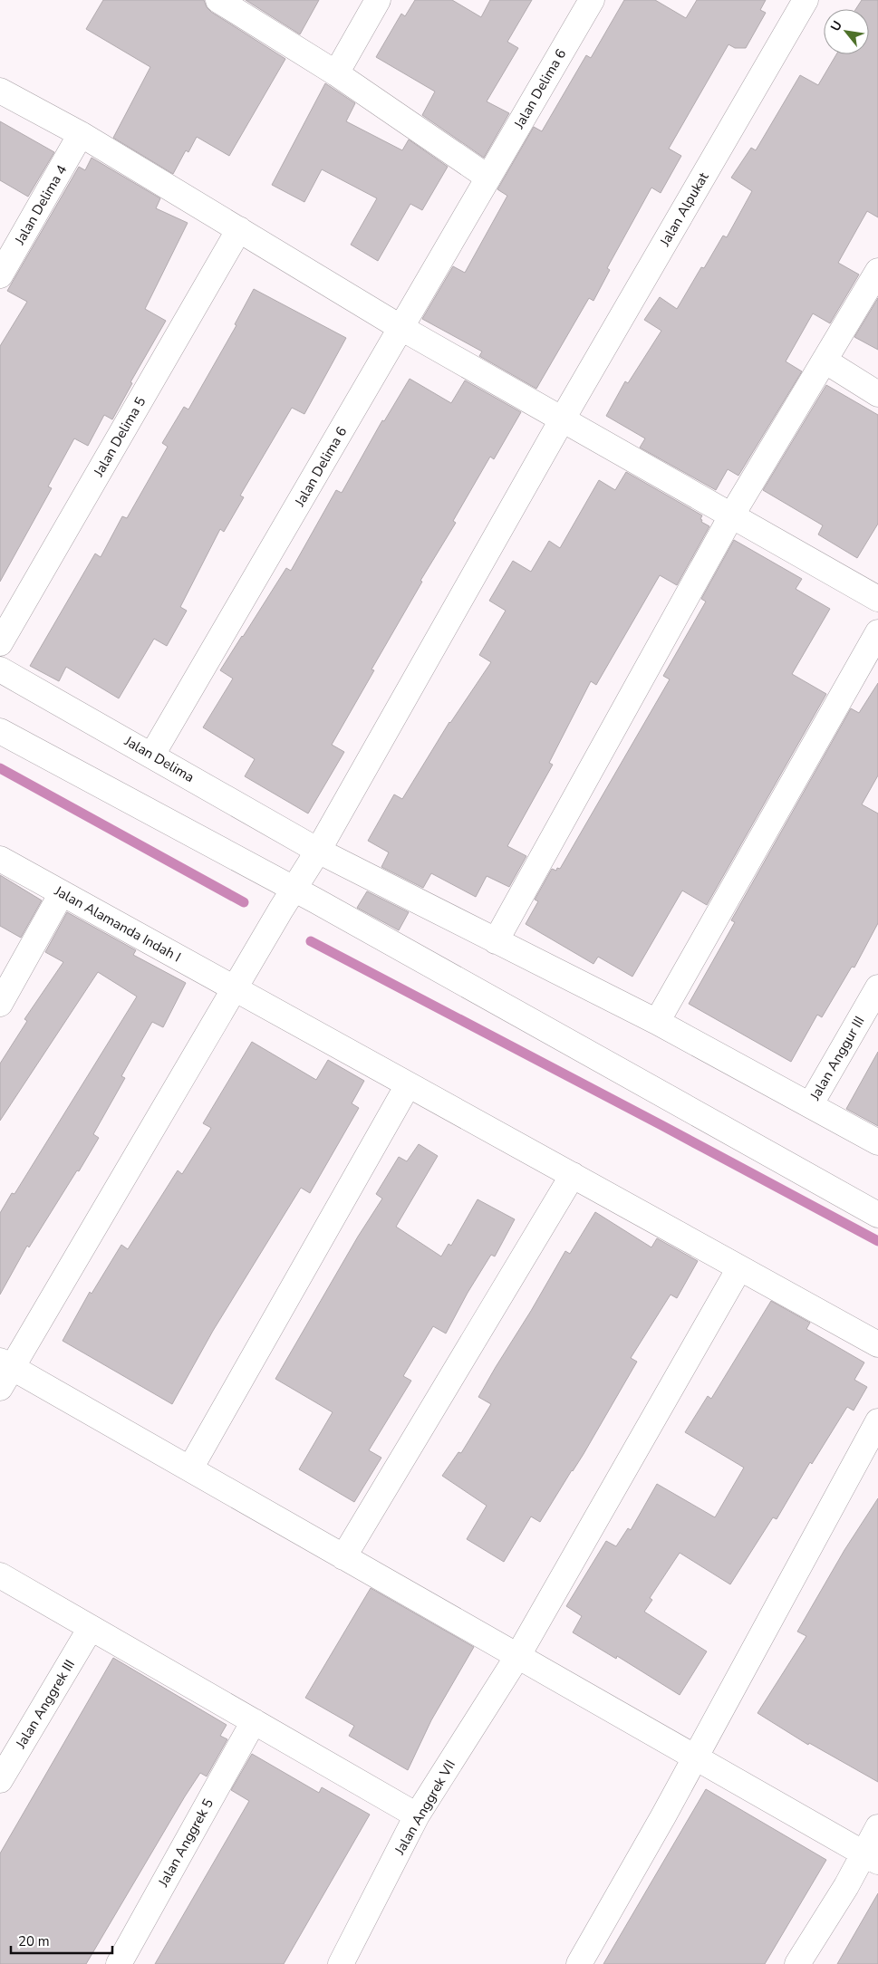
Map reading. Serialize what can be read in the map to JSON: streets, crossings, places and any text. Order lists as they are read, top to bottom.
{
  "streets": {
    "street": [
      "Jalan Delima 6",
      "Jalan Delima 4",
      "Jalan Alpukat",
      "Jalan Delima 5",
      "Jalan Delima",
      "Jalan Alamanda Indah I",
      "Jalan Anggur III",
      "Jalan Anggrek III",
      "Jalan Anggrek VII",
      "Jalan Anggrek 5"
    ]
  },
  "crossings": [
    ["Jalan Delima 6", "Jalan Delima"],
    ["Jalan Alpukat", "Jalan Delima"],
    ["Jalan Alpukat", "Jalan Alamanda Indah I"],
    ["Jalan Delima", "Jalan Anggur III"],
    ["Jalan Alamanda Indah I", "Jalan Anggrek VII"]
  ],
  "scale_bar": "20 m",
  "north": "top left"
}
